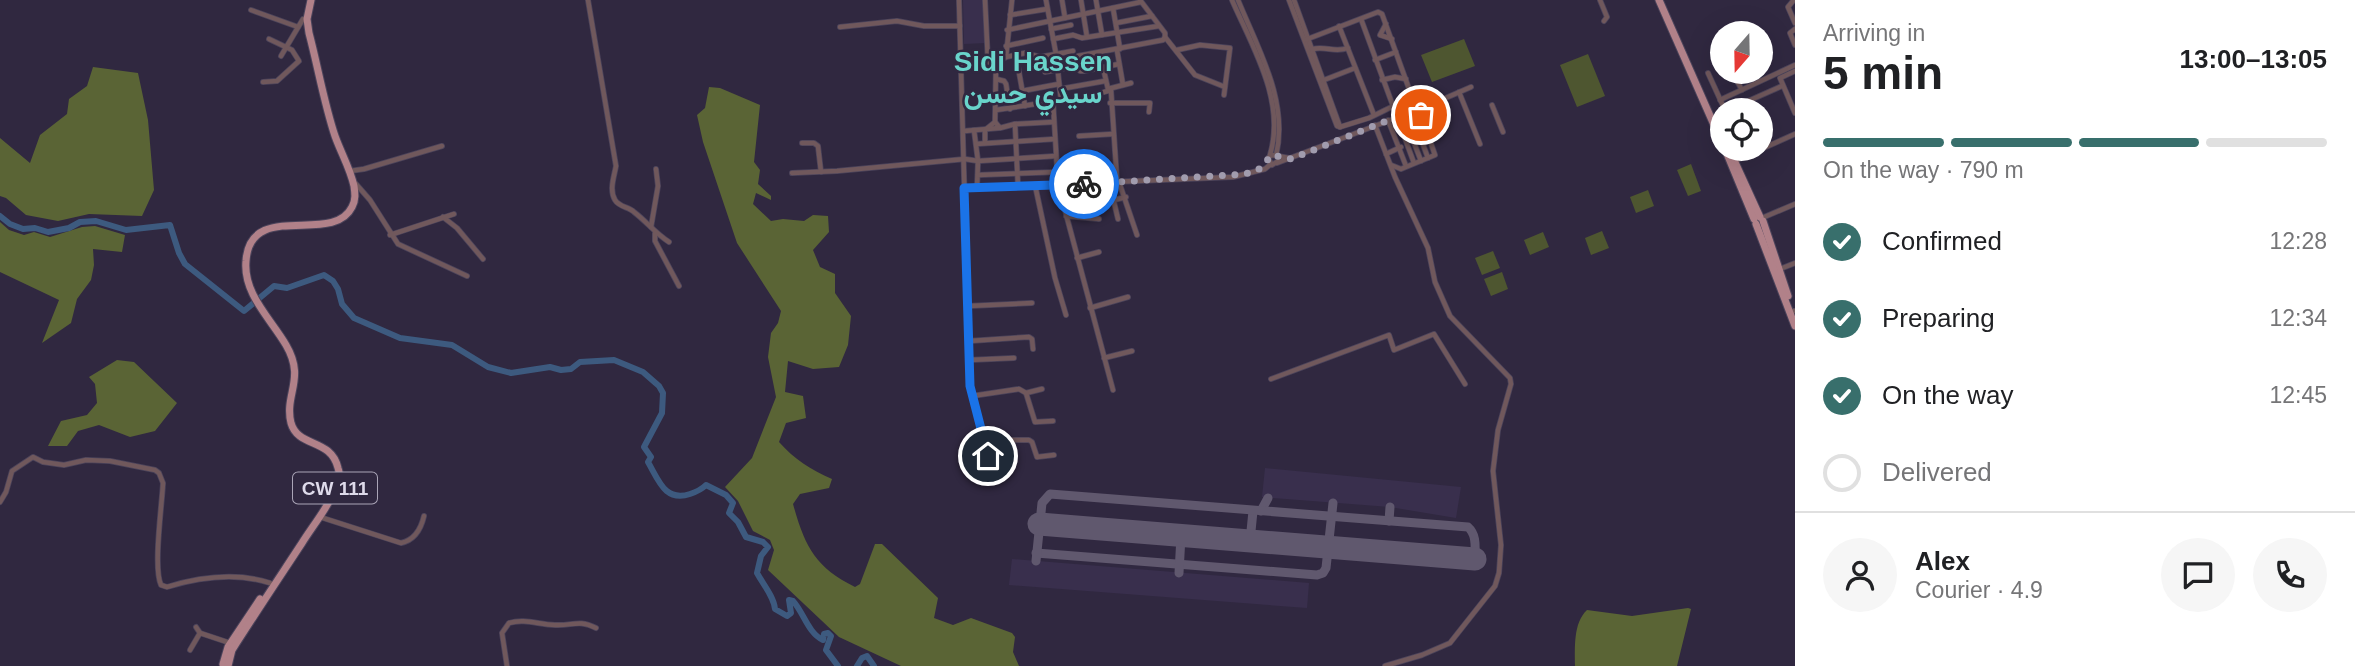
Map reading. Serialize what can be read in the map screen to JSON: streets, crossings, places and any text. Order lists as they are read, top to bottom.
{
  "streets": {
    "main road": ["CW 111"]
  },
  "districts": ["Sidi Hassen سيدي حسن"],
  "north": "bottom",
  "page": {
    "heading": ["5 min", "Arriving in", "13:00–13:05"],
    "panel": ["Alex", "Courier · 4.9"],
    "bar": "On the way · 790 m",
    "list": [
      ["Confirmed", "12:28"],
      ["Preparing", "12:34"],
      ["On the way", "12:45"],
      "Delivered"
    ]
  }
}
